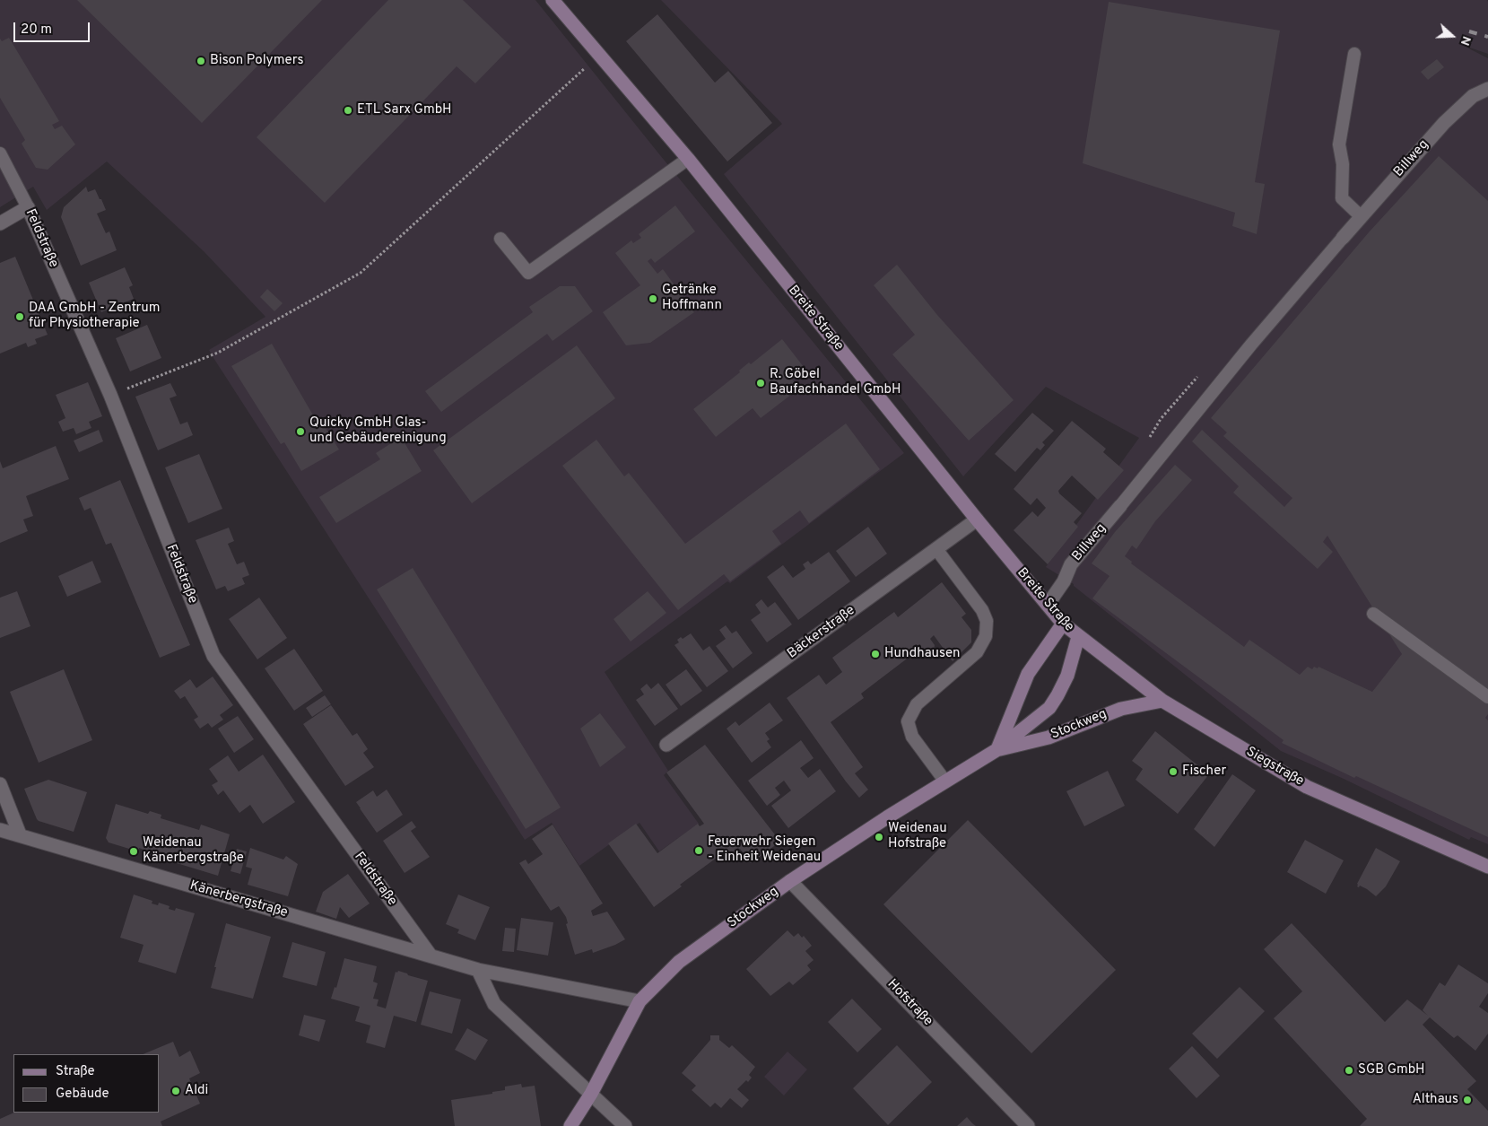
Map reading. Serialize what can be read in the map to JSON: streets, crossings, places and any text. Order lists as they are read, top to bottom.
{
  "streets": {
    "street": [
      "Billweg",
      "Feldstraße",
      "Breite Straße",
      "Bäckerstraße",
      "Stockweg",
      "Siegstraße",
      "Känerbergstraße",
      "Hofstraße"
    ]
  },
  "crossings": [
    ["Billweg", "Breite Straße"],
    ["Feldstraße", "Känerbergstraße"],
    ["Breite Straße", "Bäckerstraße"],
    ["Breite Straße", "Stockweg"],
    ["Breite Straße", "Siegstraße"],
    ["Stockweg", "Siegstraße"],
    ["Stockweg", "Känerbergstraße"],
    ["Stockweg", "Hofstraße"]
  ],
  "places": [
    "Bison Polymers",
    "ETL Sarx GmbH",
    "Getränke Hoffmann",
    "DAA GmbH - Zentrum für Physiotherapie",
    "R. Göbel Baufachhandel GmbH",
    "Quicky GmbH Glas- und Gebäudereinigung",
    "Hundhausen",
    "Fischer",
    "Weidenau Hofstraße",
    "Feuerwehr Siegen - Einheit Weidenau",
    "Weidenau Känerbergstraße",
    "SGB GmbH",
    "Aldi",
    "Althaus"
  ],
  "legend": ["Straße", "Gebäude"],
  "scale_bar": "20 m",
  "north": "right"
}
